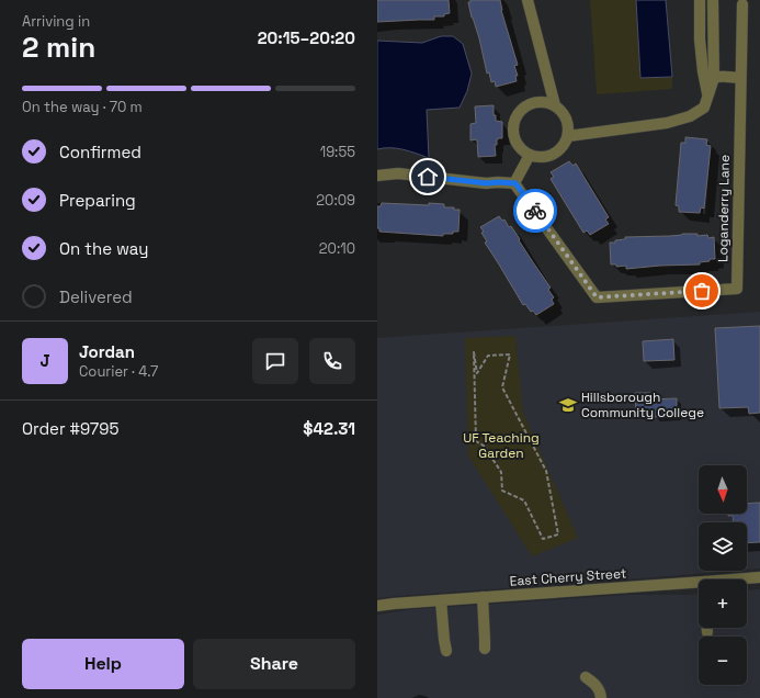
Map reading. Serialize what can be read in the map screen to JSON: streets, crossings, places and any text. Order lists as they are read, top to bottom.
{
  "streets": {
    "street": ["Loganderry Lane", "East Cherry Street"]
  },
  "parks": ["UF Teaching Garden"],
  "places": {
    "school or university": ["Hillsborough Community College"]
  },
  "north": "bottom",
  "page": {
    "heading": ["2 min", "Arriving in", "20:15–20:20"],
    "panel": [
      "Jordan",
      "Courier · 4.7",
      "Order #9795",
      "$42.31"
    ],
    "bar": "On the way · 70 m",
    "list": [
      ["Confirmed", "19:55"],
      ["Preparing", "20:09"],
      ["On the way", "20:10"],
      "Delivered"
    ],
    "round": "J",
    "map_buttons": ["+", "−"],
    "buttons": ["Help", "Share"]
  }
}
